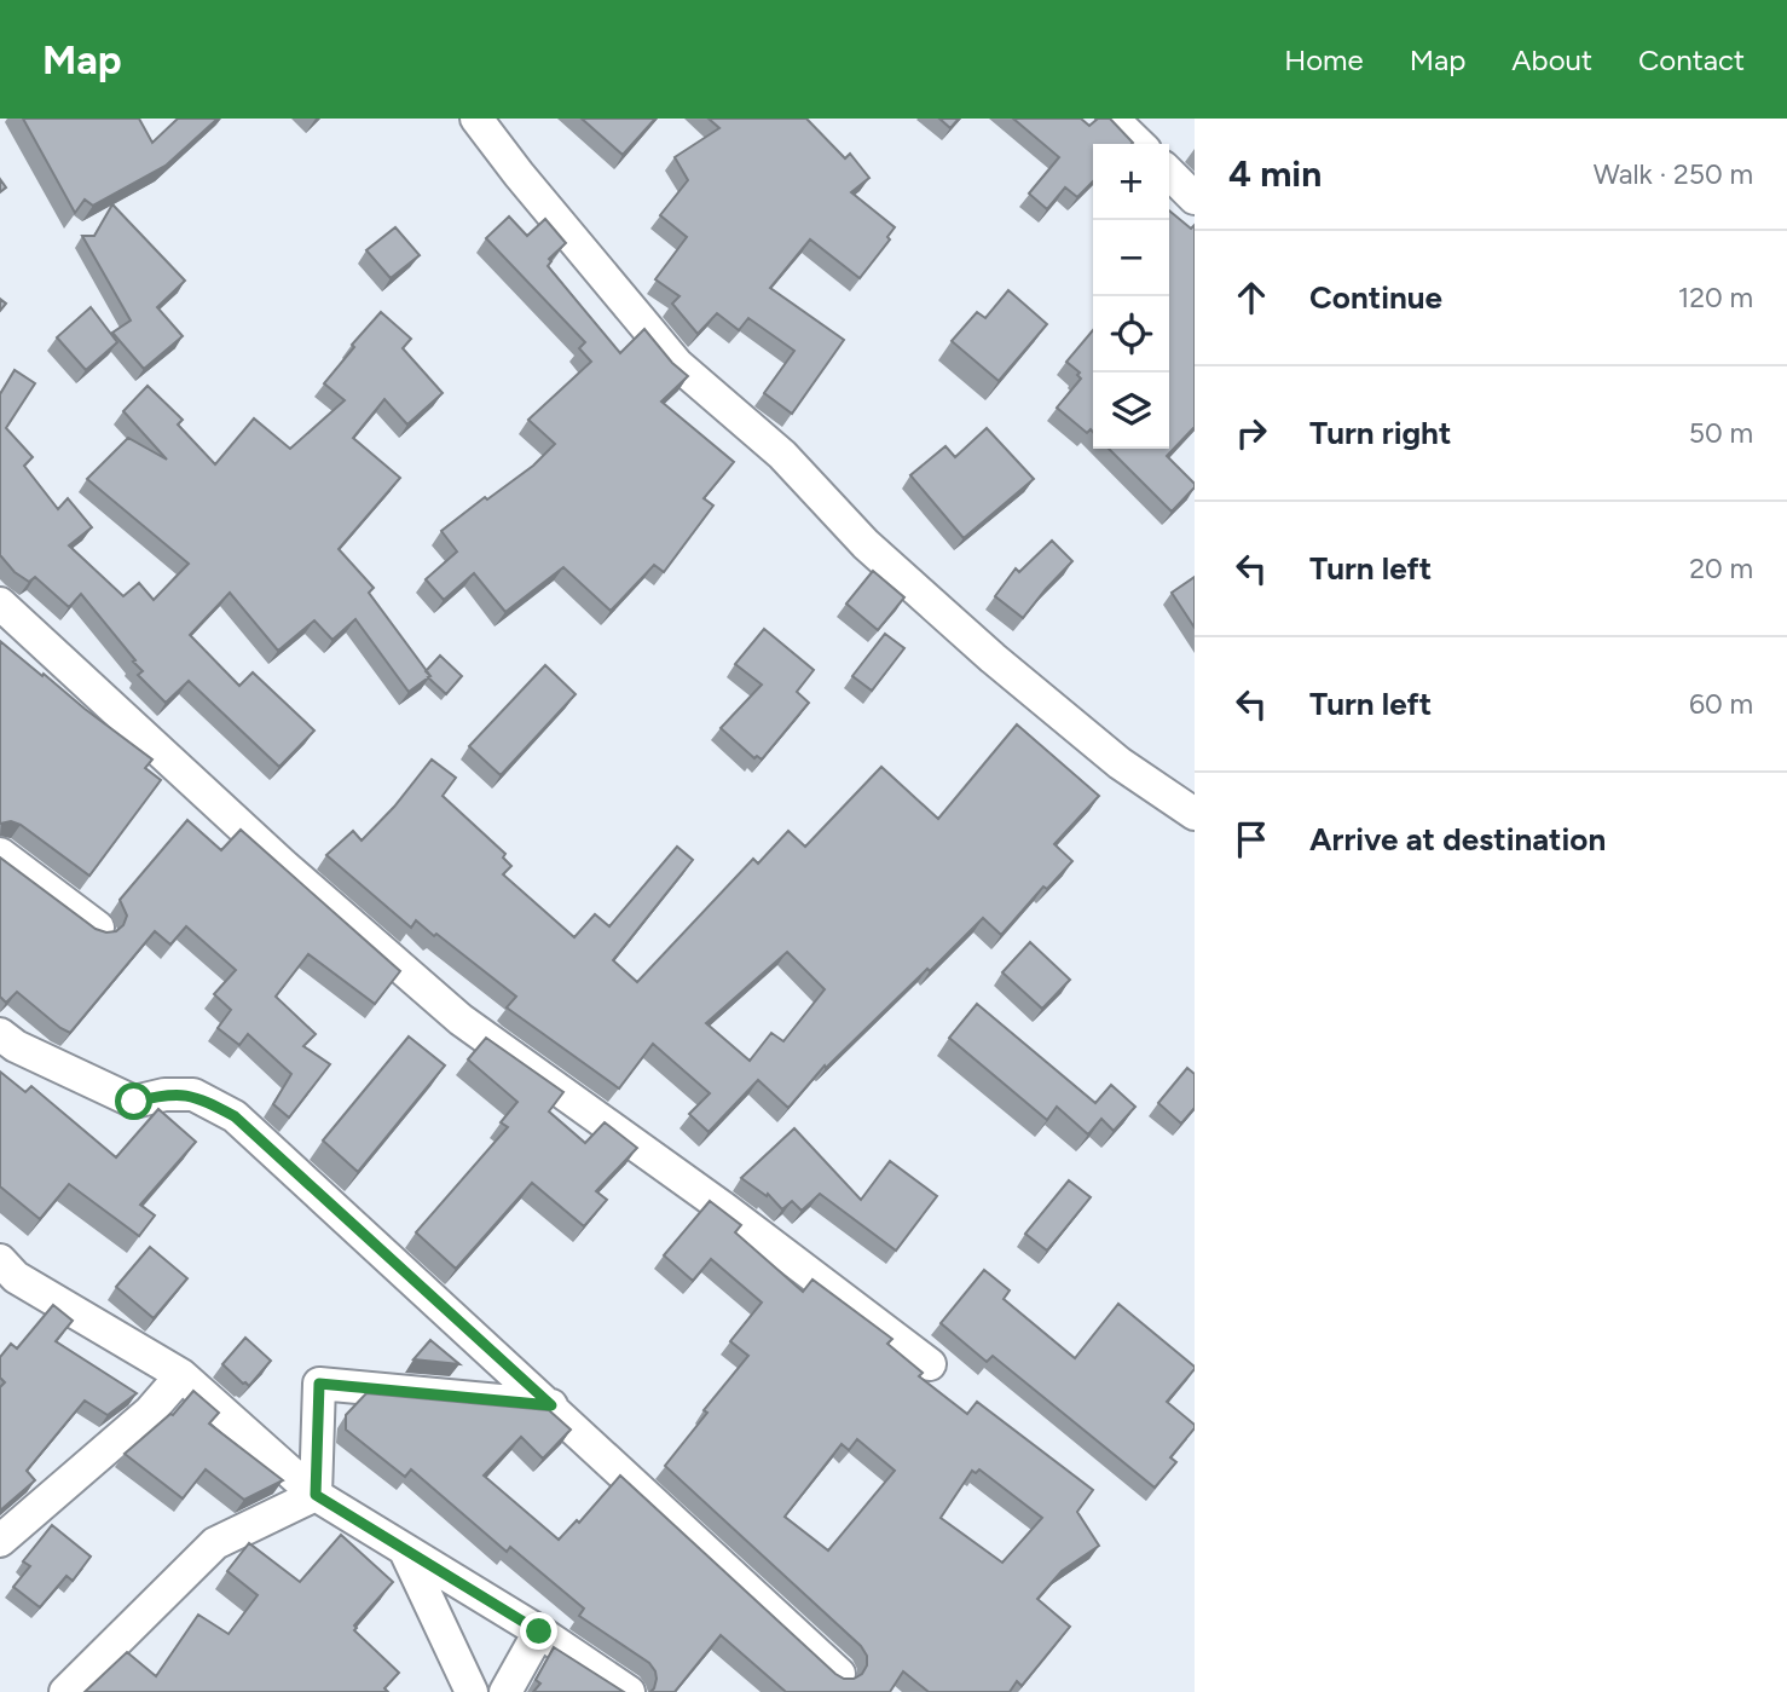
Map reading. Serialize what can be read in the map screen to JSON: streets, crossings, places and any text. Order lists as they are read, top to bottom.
{
  "page": {
    "header": "Map",
    "nav": [
      "Home",
      "Map",
      "About",
      "Contact"
    ],
    "heading": ["4 min", "Walk · 250 m"],
    "map_buttons": ["+", "−"],
    "list": [
      ["Continue", "120 m"],
      ["Turn right", "50 m"],
      ["Turn left", "20 m"],
      ["Turn left", "60 m"],
      "Arrive at destination"
    ]
  }
}
